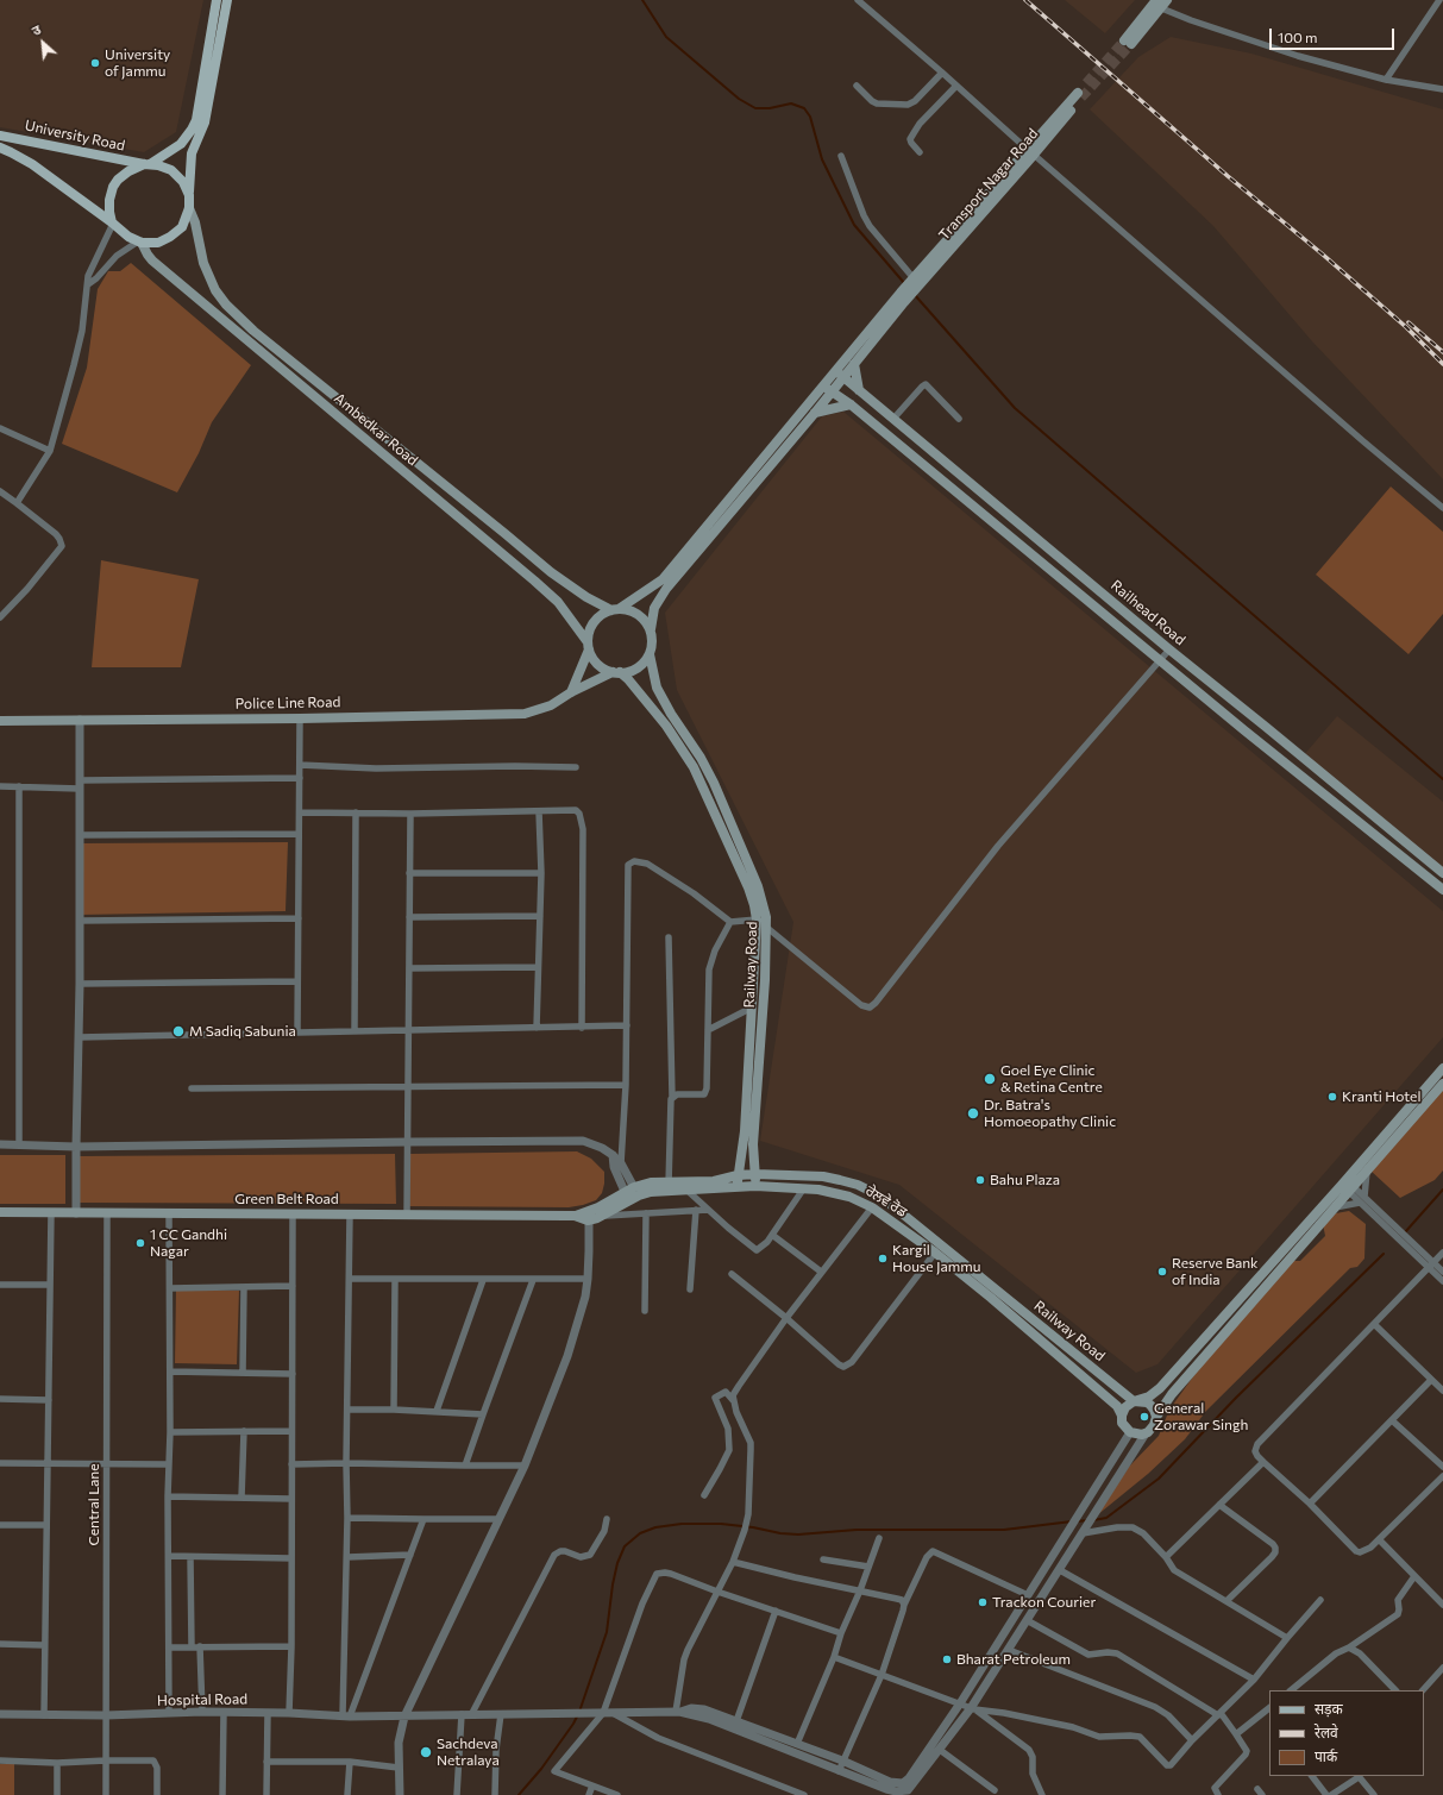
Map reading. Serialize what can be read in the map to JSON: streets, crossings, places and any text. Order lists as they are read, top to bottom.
{
  "streets": {
    "main road": [
      "University Road",
      "Transport Nagar Road",
      "Ambedkar Road",
      "Railhead Road",
      "Police Line Road",
      "Railway Road",
      "Green Belt Road",
      "ਰੇਲਵੇ ਰੋਡ"
    ],
    "street": ["Central Lane", "Hospital Road"]
  },
  "crossings": [
    ["University Road", "Ambedkar Road"],
    ["Ambedkar Road", "Police Line Road"],
    ["Ambedkar Road", "Railway Road"],
    ["Police Line Road", "Railway Road"],
    ["Railway Road", "Green Belt Road"],
    ["Railway Road", "ਰੇਲਵੇ ਰੋਡ"],
    ["Green Belt Road", "Central Lane"],
    ["Central Lane", "Hospital Road"]
  ],
  "places": [
    "University of Jammu",
    "M Sadiq Sabunia",
    "Goel Eye Clinic & Retina Centre",
    "Kranti Hotel",
    "Dr. Batra's Homoeopathy Clinic",
    "Bahu Plaza",
    "1 CC Gandhi Nagar",
    "Kargil House Jammu",
    "Reserve Bank of India",
    "General Zorawar Singh",
    "Trackon Courier",
    "Bharat Petroleum",
    "Sachdeva Netralaya"
  ],
  "legend": ["सड़क", "रेलवे", "पार्क"],
  "scale_bar": "100 m",
  "north": "top left"
}
